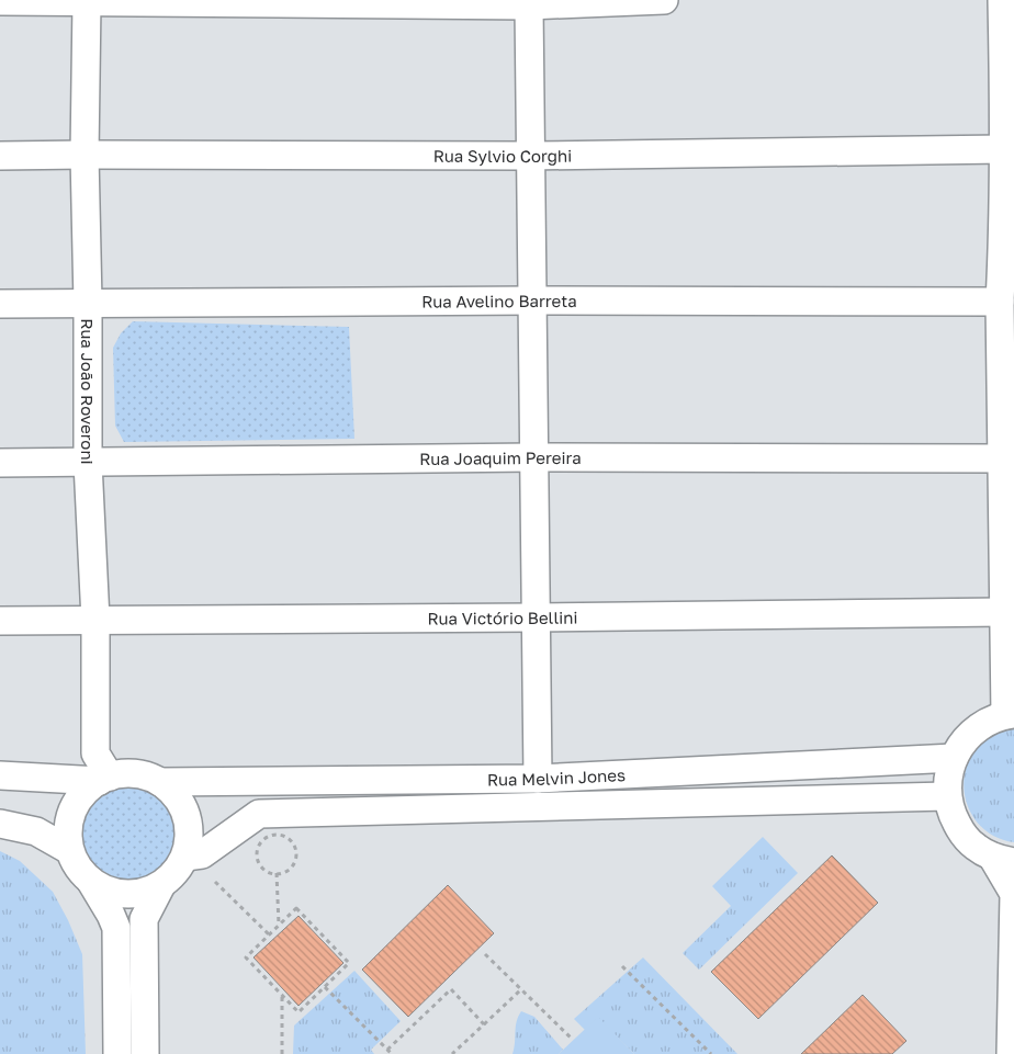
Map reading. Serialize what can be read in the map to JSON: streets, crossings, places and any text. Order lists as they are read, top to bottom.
{
  "streets": {
    "street": [
      "Rua Sylvio Corghi",
      "Rua Avelino Barreta",
      "Rua João Roveroni",
      "Rua Joaquim Pereira",
      "Rua Victório Bellini",
      "Rua Melvin Jones"
    ]
  },
  "crossings": [
    ["Rua Sylvio Corghi", "Rua João Roveroni"],
    ["Rua Avelino Barreta", "Rua João Roveroni"],
    ["Rua João Roveroni", "Rua Joaquim Pereira"],
    ["Rua João Roveroni", "Rua Victório Bellini"],
    ["Rua João Roveroni", "Rua Melvin Jones"]
  ]
}
